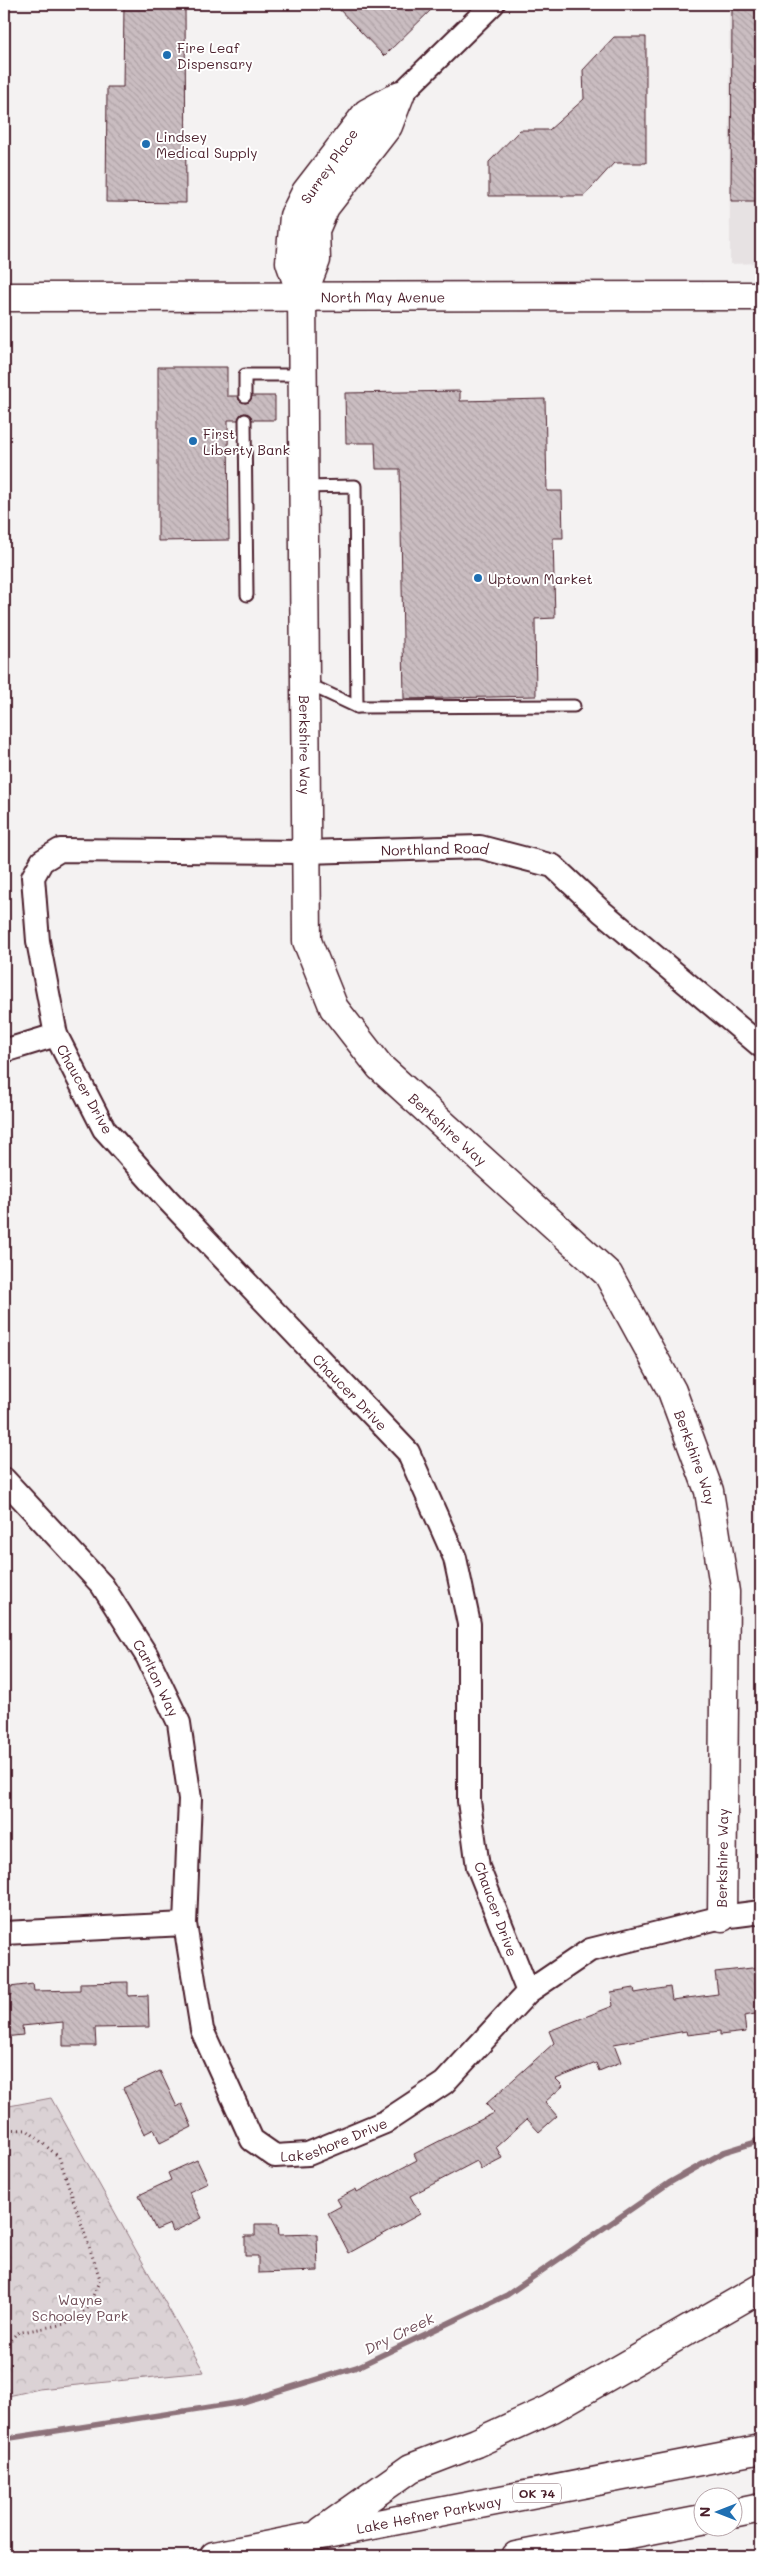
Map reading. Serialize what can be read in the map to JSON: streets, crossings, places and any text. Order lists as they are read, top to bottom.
{
  "streets": {
    "main road": [
      "Surrey Place",
      "North May Avenue",
      "Berkshire Way",
      "OK 74",
      "Lake Hefner Parkway"
    ],
    "street": [
      "Northland Road",
      "Chaucer Drive",
      "Carlton Way",
      "Lakeshore Drive"
    ]
  },
  "crossings": [
    ["Surrey Place", "North May Avenue"],
    ["Surrey Place", "Berkshire Way"],
    ["North May Avenue", "Berkshire Way"],
    ["Berkshire Way", "Northland Road"],
    ["Berkshire Way", "Lakeshore Drive"],
    ["Northland Road", "Chaucer Drive"],
    ["Chaucer Drive", "Lakeshore Drive"],
    ["Carlton Way", "Lakeshore Drive"]
  ],
  "water": ["Dry Creek"],
  "parks": ["Wayne Schooley Park"],
  "places": [
    "Fire Leaf Dispensary",
    "Lindsey Medical Supply",
    "First Liberty Bank",
    "Uptown Market"
  ],
  "north": "left"
}
